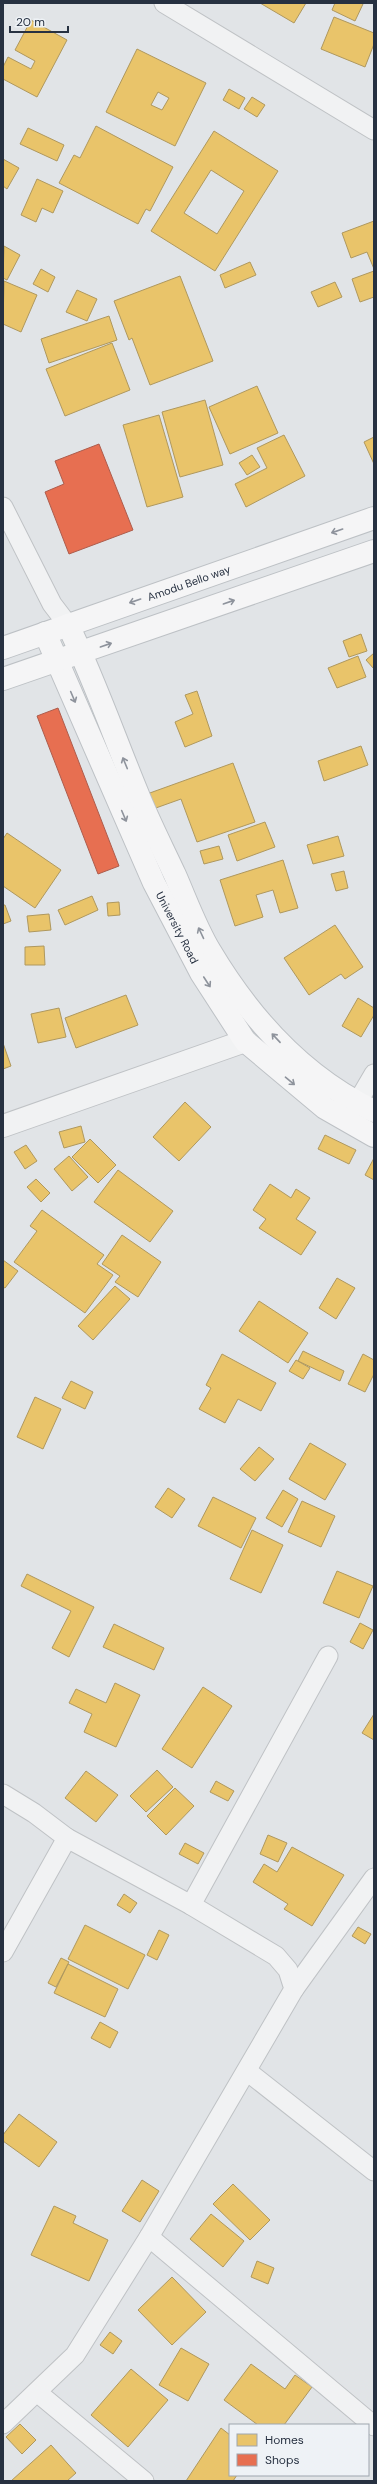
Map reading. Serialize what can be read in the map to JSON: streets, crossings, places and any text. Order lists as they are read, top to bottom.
{
  "streets": {
    "main road": ["Amodu Bello way", "University Road"]
  },
  "crossings": [
    ["Amodu Bello way", "University Road"]
  ],
  "legend": ["Homes", "Shops"],
  "scale_bar": "20 m"
}
